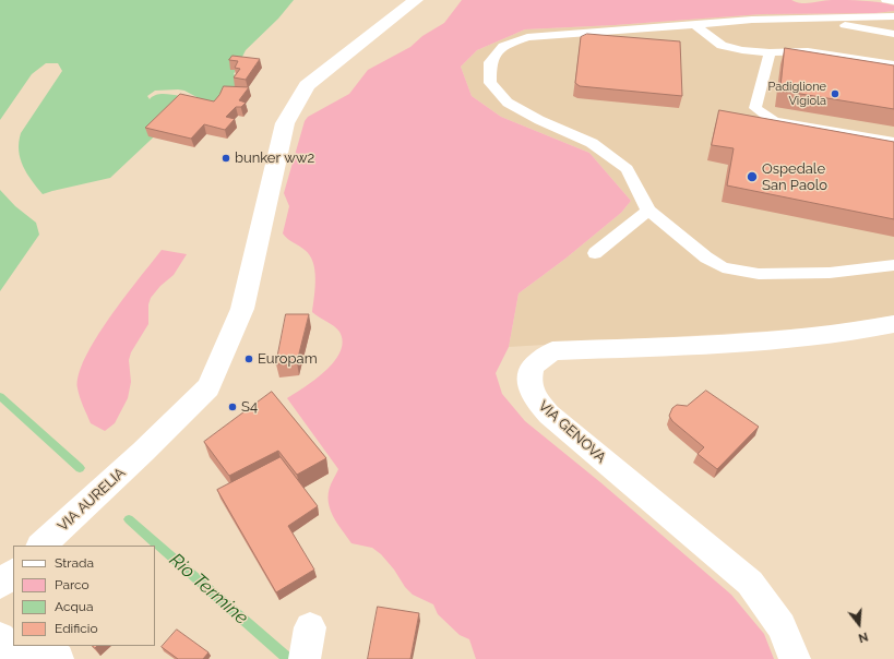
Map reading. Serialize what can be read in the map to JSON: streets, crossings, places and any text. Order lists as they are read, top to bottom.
{
  "streets": {
    "main road": ["VIA GENOVA", "VIA AURELIA"]
  },
  "water": ["Rio Termine"],
  "places": [
    "Padiglione Vigiola",
    "bunker ww2",
    "Ospedale San Paolo",
    "Europam",
    "S4"
  ],
  "legend": [
    "Strada",
    "Parco",
    "Acqua",
    "Edificio"
  ],
  "north": "bottom"
}
